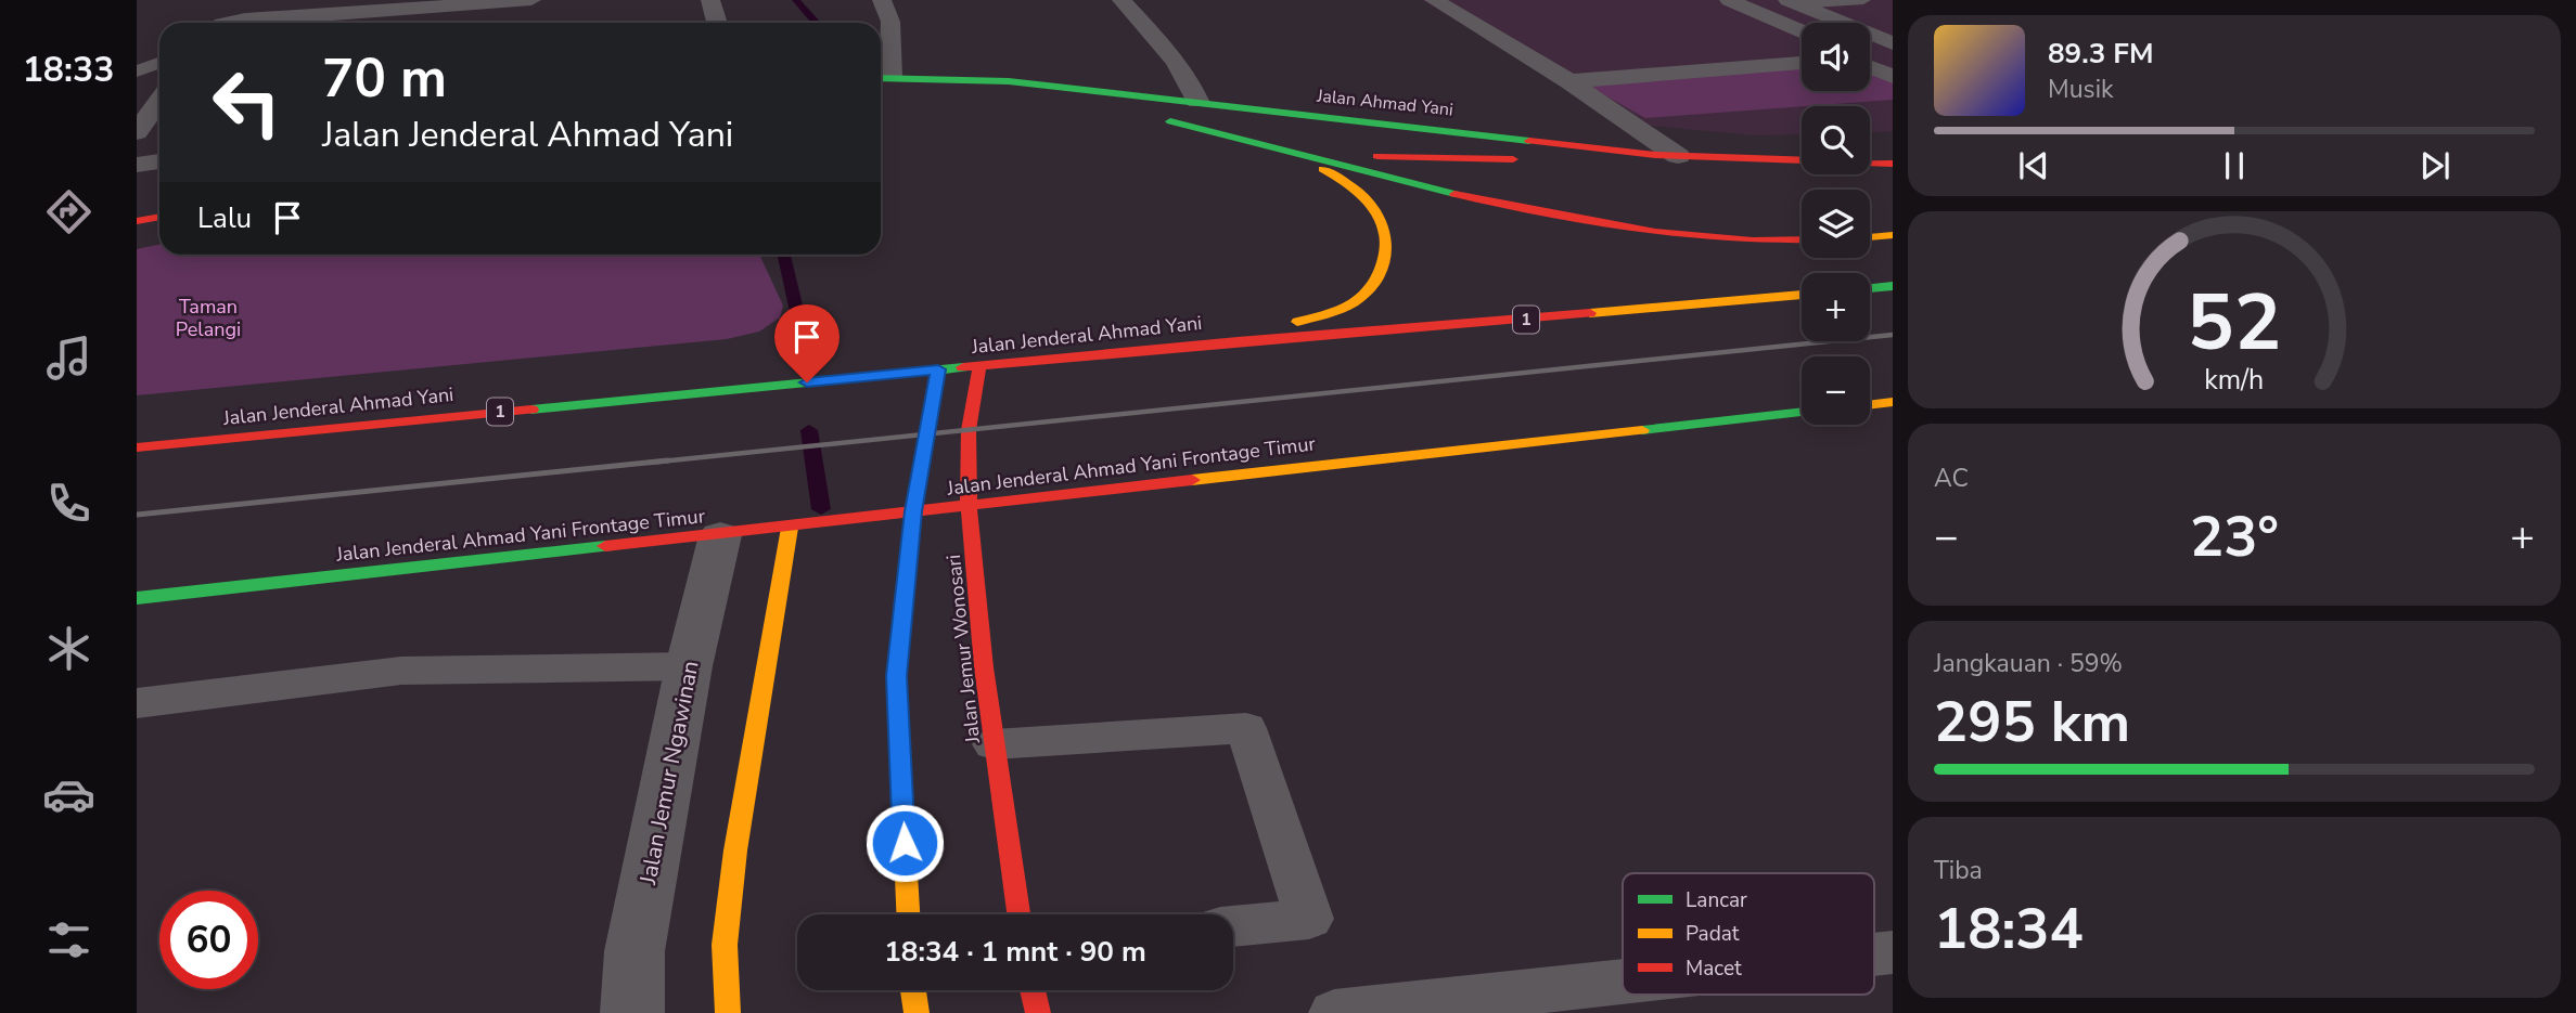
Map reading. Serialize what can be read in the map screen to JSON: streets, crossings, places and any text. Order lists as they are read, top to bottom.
{
  "streets": {
    "main road": [
      "Jalan Ahmad Yani",
      "1",
      "Jalan Jenderal Ahmad Yani",
      "Jalan Jenderal Ahmad Yani Frontage Timur",
      "Jalan Jemur Wonosari"
    ],
    "street": ["Jalan Jemur Ngawinan"]
  },
  "crossings": [
    ["Jalan Jenderal Ahmad Yani", "Jalan Jemur Wonosari"],
    ["Jalan Jenderal Ahmad Yani Frontage Timur", "Jalan Jemur Wonosari"],
    ["Jalan Jenderal Ahmad Yani Frontage Timur", "Jalan Jemur Ngawinan"]
  ],
  "parks": ["Taman Pelangi"],
  "legend": ["Lancar", "Padat", "Macet"],
  "page": {
    "tabs": "18:33",
    "map_buttons": ["+", "−"],
    "turn": ["70 m", "Jalan Jenderal Ahmad Yani"],
    "song": ["89.3 FM", "Musik"],
    "then": "Lalu",
    "tile": [
      "AC",
      ["Jangkauan · 59%", "295 km"],
      ["Tiba", "18:34"]
    ],
    "heat": ["−", "23°", "+"],
    "limit": "60",
    "trip": "18:34 · 1 mnt · 90 m",
    "gauge": ["52", "km/h"]
  }
}
